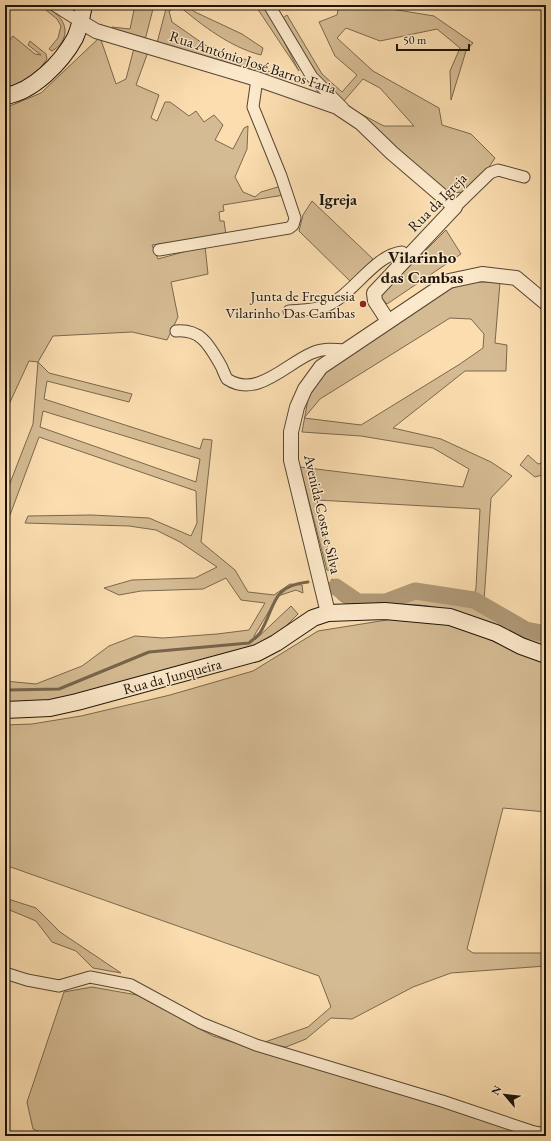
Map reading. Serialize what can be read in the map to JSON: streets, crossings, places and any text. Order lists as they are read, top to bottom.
{
  "streets": {
    "main road": ["Rua da Junqueira"],
    "street": ["Rua António José Barros Faria", "Rua da Igreja", "Avenida Costa e Silva"]
  },
  "crossings": [
    ["Rua António José Barros Faria", "Rua da Igreja"],
    ["Rua da Igreja", "Avenida Costa e Silva"],
    ["Avenida Costa e Silva", "Rua da Junqueira"]
  ],
  "districts": ["Igreja", "Vilarinho das Cambas"],
  "places": ["Junta de Freguesia Vilarinho Das Cambas"],
  "scale_bar": "50 m",
  "north": "top left"
}
